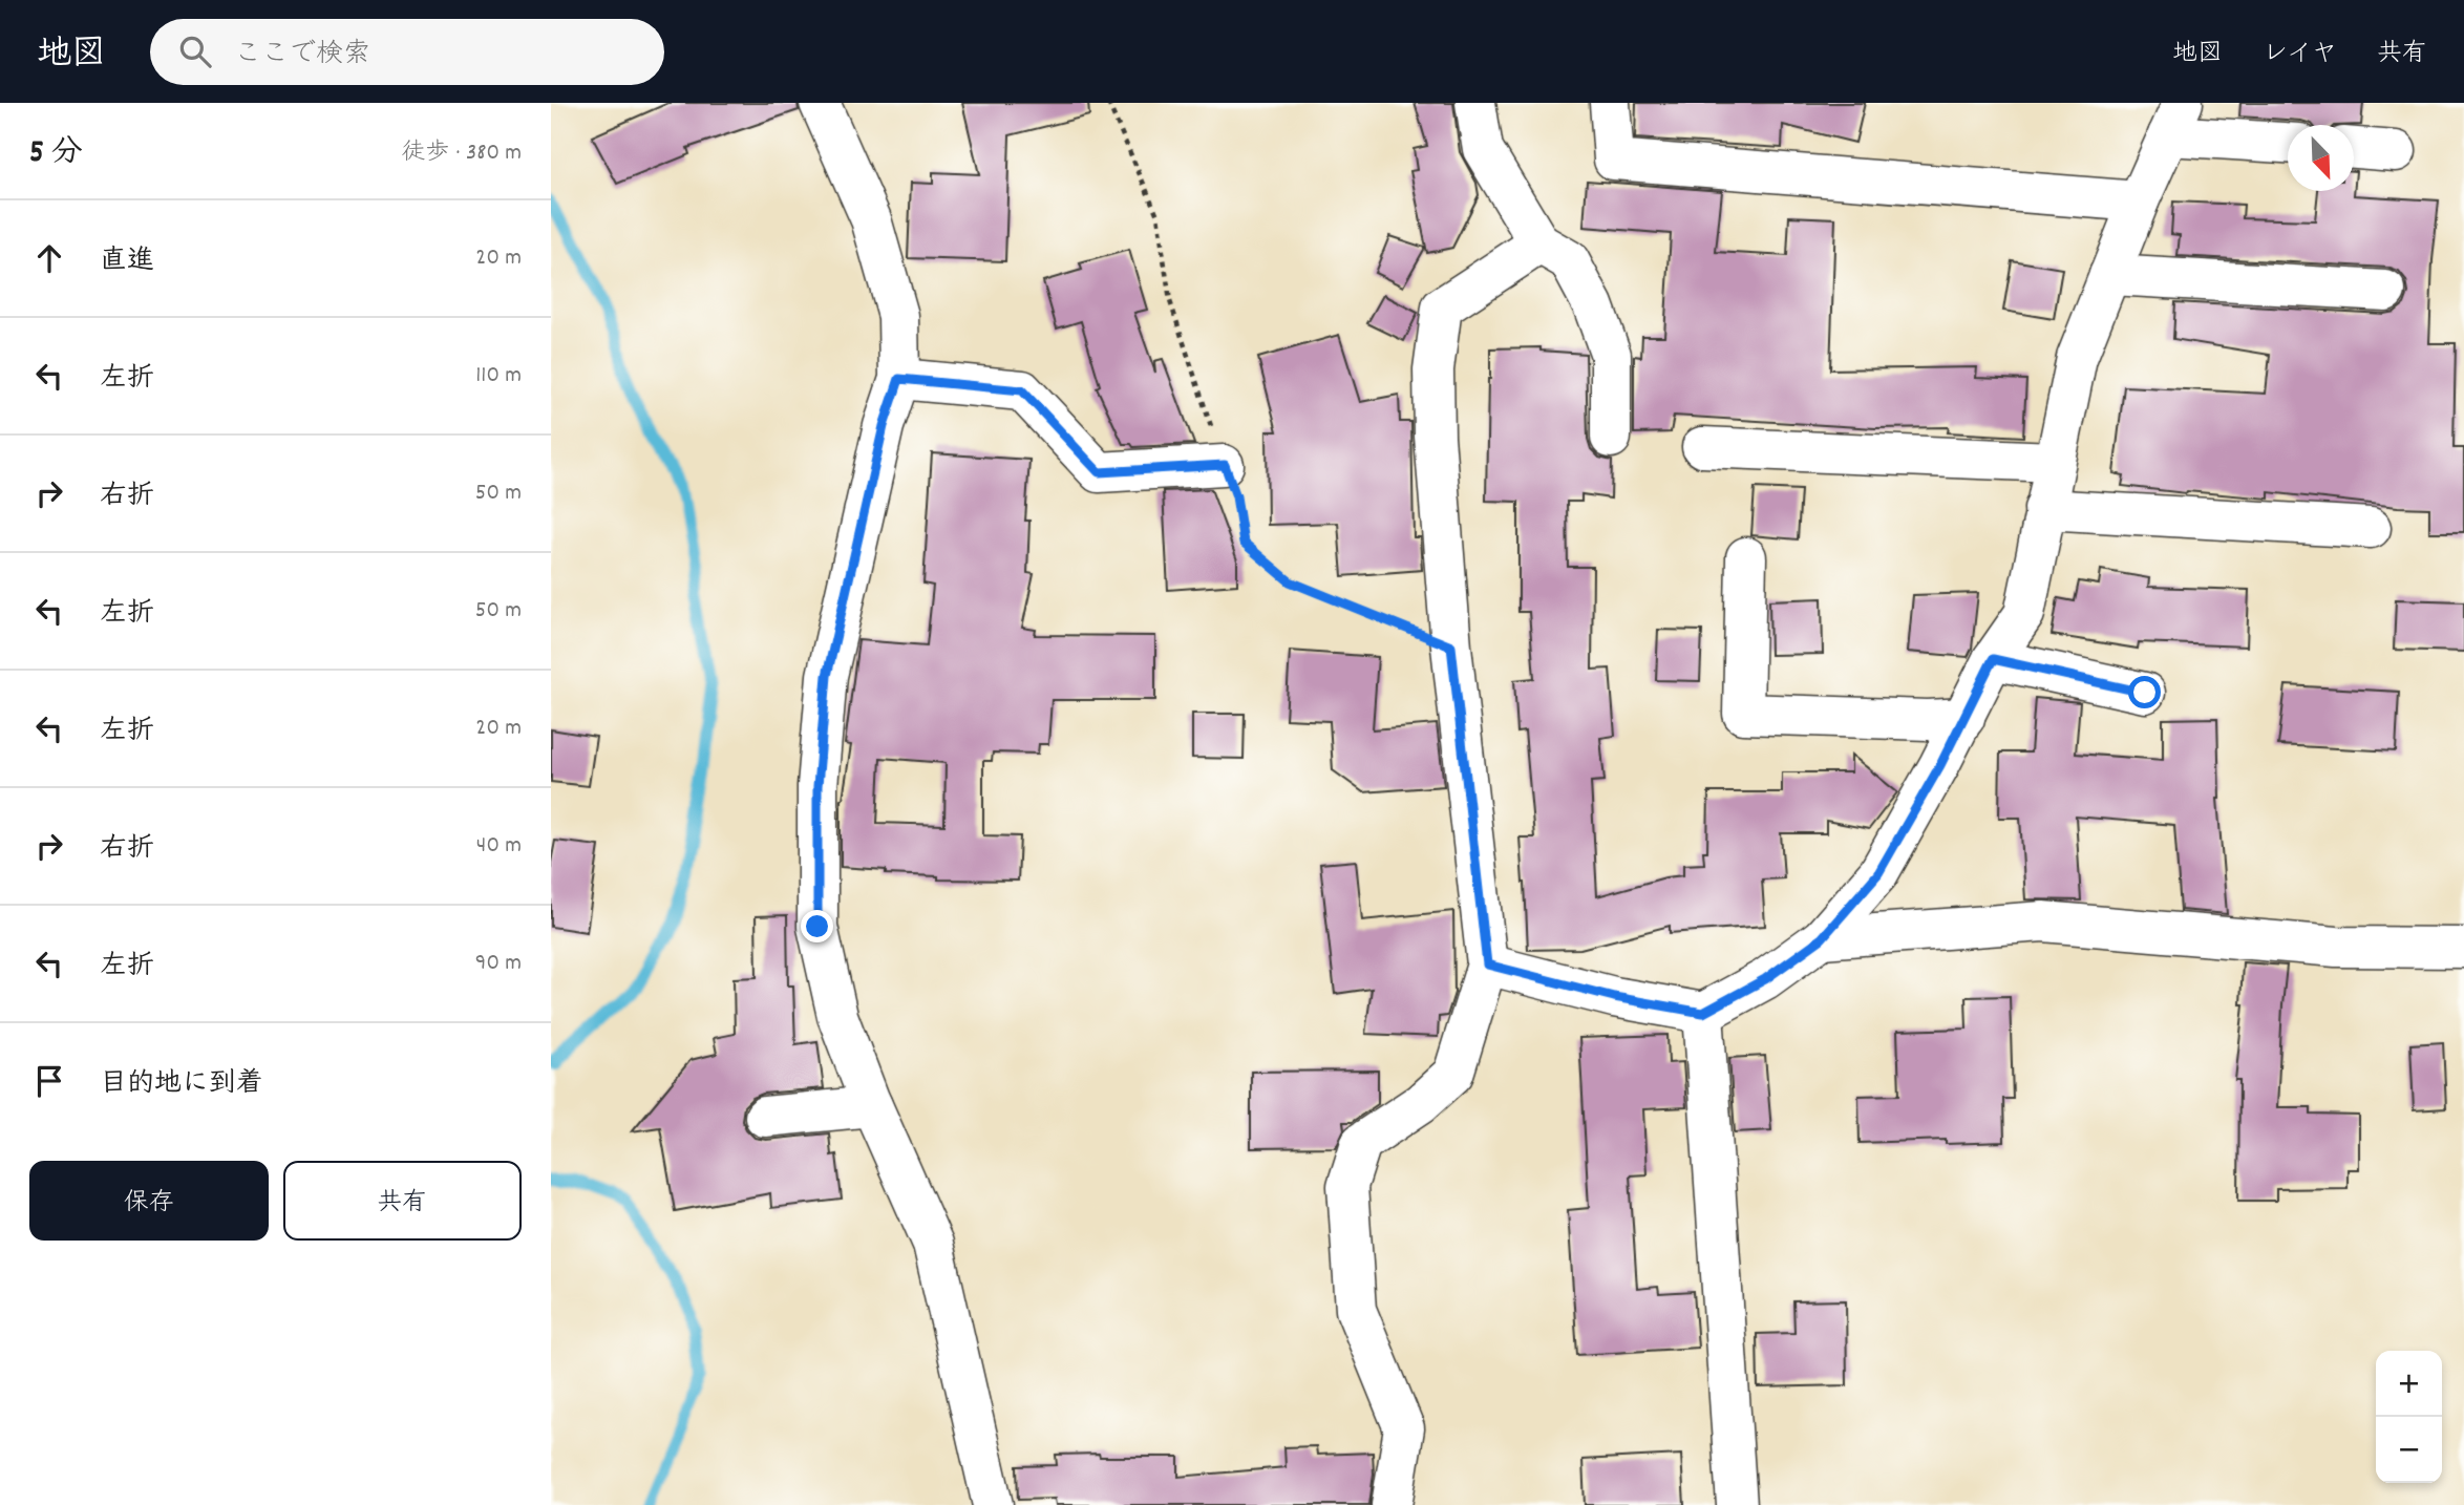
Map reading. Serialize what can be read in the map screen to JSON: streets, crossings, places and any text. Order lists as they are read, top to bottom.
{
  "north": "bottom right",
  "page": {
    "header": "地図",
    "search": "ここで検索",
    "nav": ["地図", "レイヤ", "共有"],
    "heading": ["5 分", "徒歩 · 380 m"],
    "list": [
      ["直進", "20 m"],
      ["左折", "110 m"],
      ["右折", "50 m"],
      ["左折", "50 m"],
      ["左折", "20 m"],
      ["右折", "40 m"],
      ["左折", "90 m"],
      "目的地に到着"
    ],
    "buttons": ["保存", "共有"],
    "map_buttons": ["+", "−"]
  }
}
